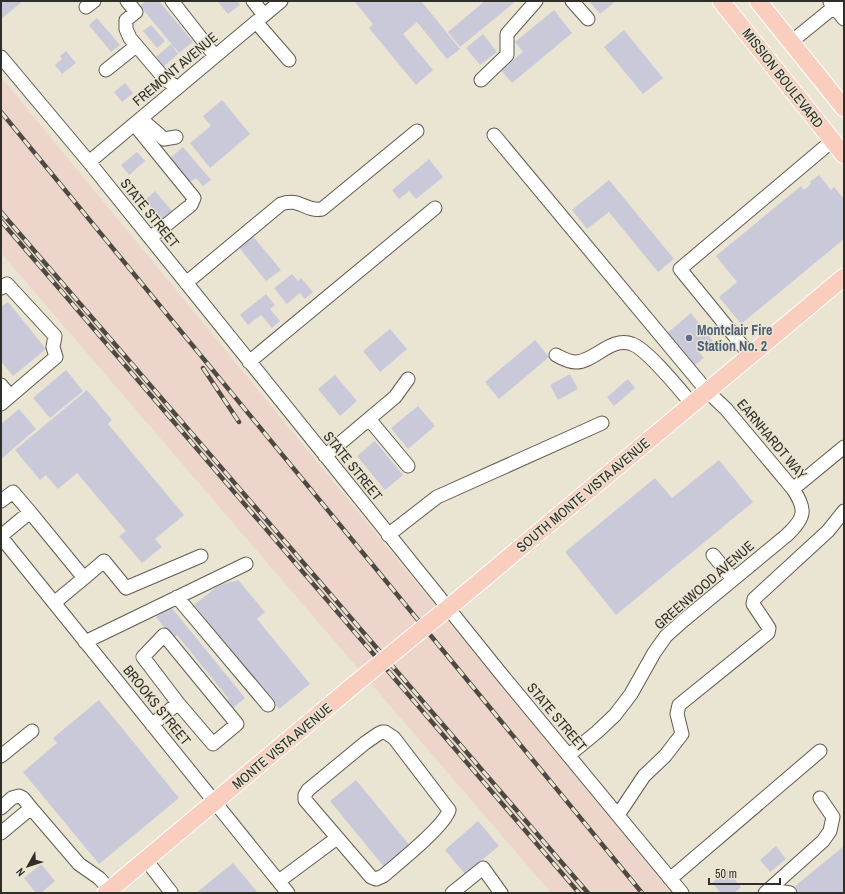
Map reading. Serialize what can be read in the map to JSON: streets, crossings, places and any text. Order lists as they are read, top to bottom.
{
  "streets": {
    "main road": ["MISSION BOULEVARD", "SOUTH MONTE VISTA AVENUE", "MONTE VISTA AVENUE"],
    "street": [
      "FREMONT AVENUE",
      "STATE STREET",
      "EARNHARDT WAY",
      "GREENWOOD AVENUE",
      "BROOKS STREET"
    ]
  },
  "crossings": [
    ["FREMONT AVENUE", "STATE STREET"],
    ["STATE STREET", "GREENWOOD AVENUE"],
    ["EARNHARDT WAY", "SOUTH MONTE VISTA AVENUE"],
    ["EARNHARDT WAY", "GREENWOOD AVENUE"],
    ["SOUTH MONTE VISTA AVENUE", "MONTE VISTA AVENUE"],
    ["BROOKS STREET", "MONTE VISTA AVENUE"]
  ],
  "places": ["Montclair Fire Station No. 2"],
  "scale_bar": "50 m",
  "north": "bottom left"
}
